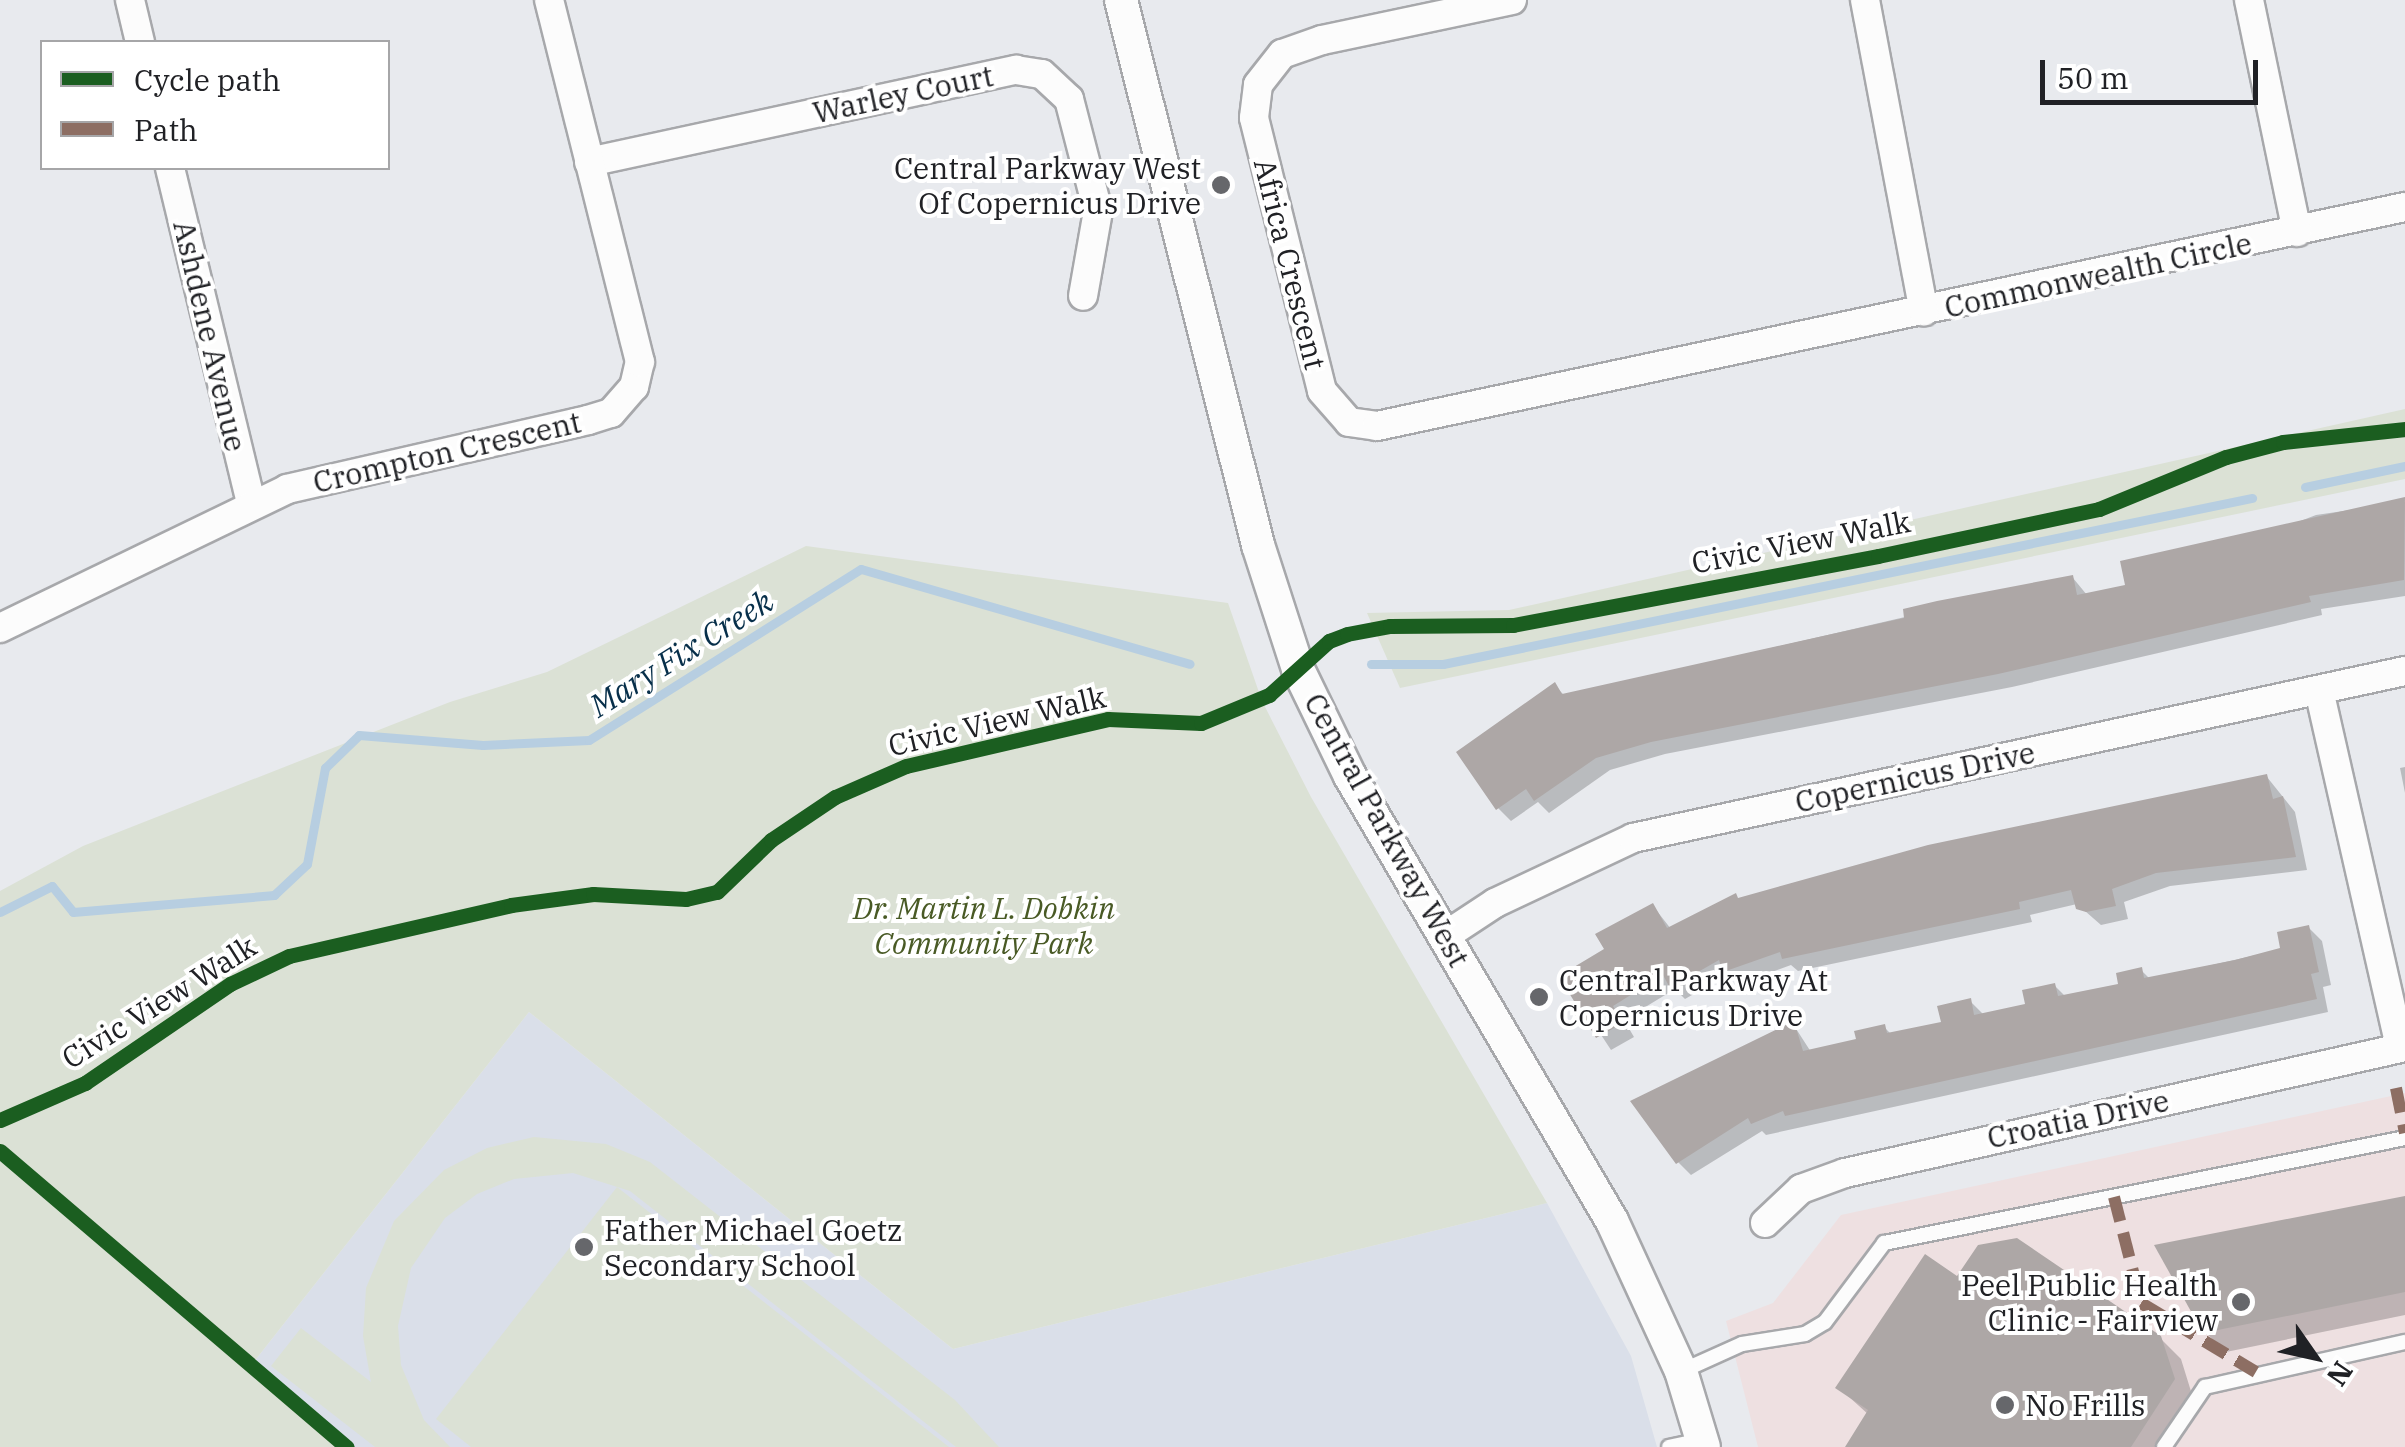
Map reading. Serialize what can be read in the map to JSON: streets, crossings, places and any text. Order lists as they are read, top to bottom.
{
  "streets": {
    "street": [
      "Warley Court",
      "Africa Crescent",
      "Commonwealth Circle",
      "Ashdene Avenue",
      "Crompton Crescent",
      "Copernicus Drive",
      "Central Parkway West",
      "Croatia Drive"
    ],
    "cycle path": ["Civic View Walk"]
  },
  "crossings": [
    ["Warley Court", "Crompton Crescent"],
    ["Africa Crescent", "Commonwealth Circle"],
    ["Ashdene Avenue", "Crompton Crescent"],
    ["Copernicus Drive", "Central Parkway West"]
  ],
  "water": ["Mary Fix Creek"],
  "parks": ["Dr. Martin L. Dobkin Community Park"],
  "places": [
    "Central Parkway West Of Copernicus Drive",
    "Central Parkway At Copernicus Drive",
    "Father Michael Goetz Secondary School",
    "Peel Public Health Clinic - Fairview",
    "No Frills"
  ],
  "legend": ["Cycle path", "Path"],
  "scale_bar": "50 m",
  "north": "bottom right"
}
